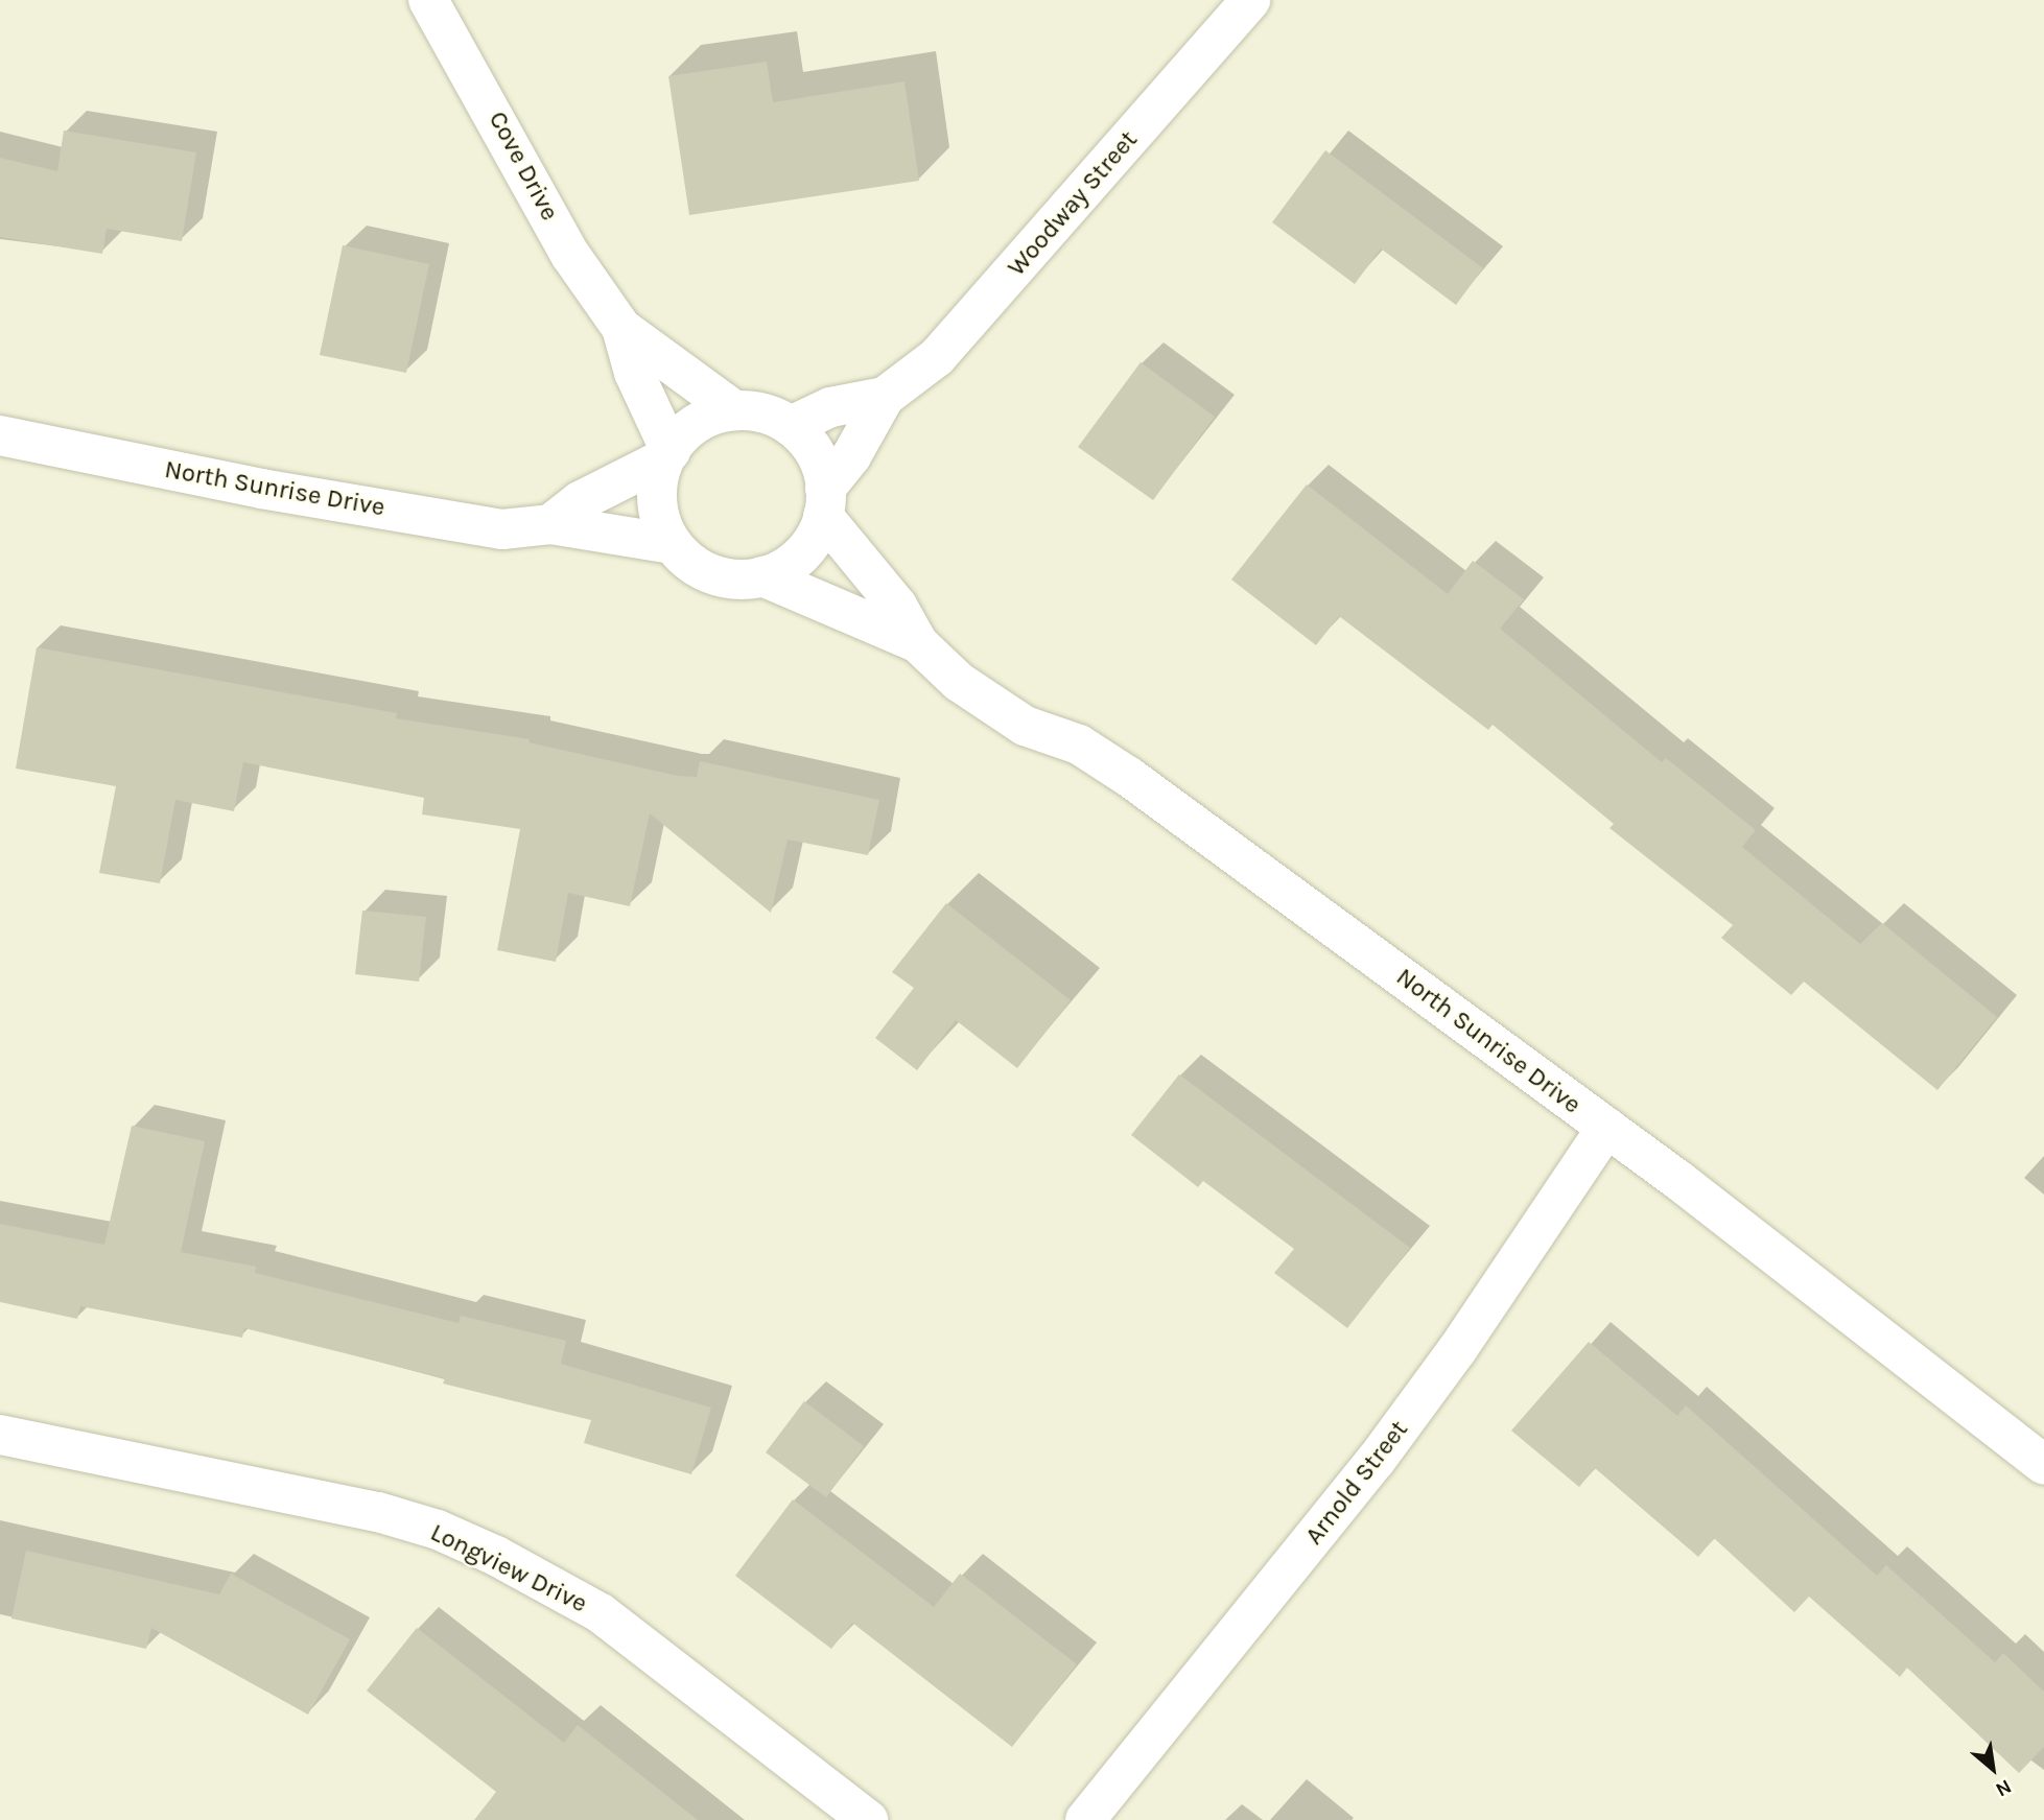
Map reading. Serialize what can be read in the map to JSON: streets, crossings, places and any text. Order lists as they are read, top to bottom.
{
  "streets": {
    "street": [
      "Cove Drive",
      "Woodway Street",
      "North Sunrise Drive",
      "Arnold Street",
      "Longview Drive"
    ]
  },
  "crossings": [
    ["Cove Drive", "Woodway Street"],
    ["Cove Drive", "North Sunrise Drive"],
    ["Woodway Street", "North Sunrise Drive"],
    ["North Sunrise Drive", "Arnold Street"]
  ],
  "north": "bottom right"
}
